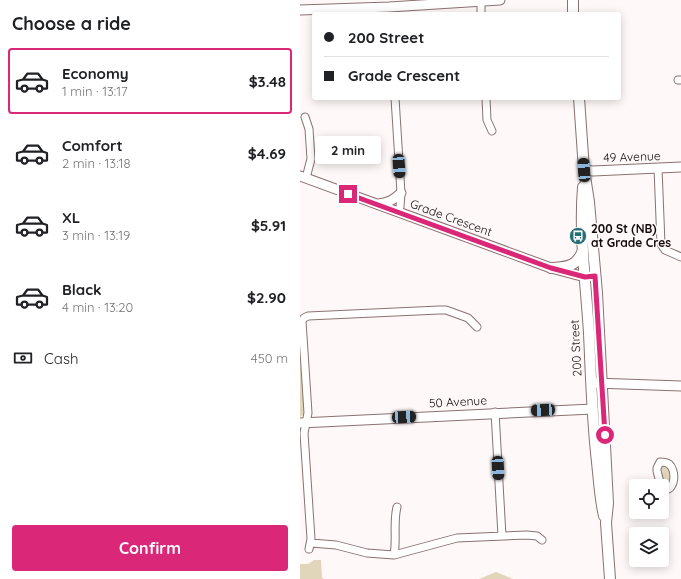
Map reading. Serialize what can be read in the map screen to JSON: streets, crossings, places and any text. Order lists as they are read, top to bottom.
{
  "streets": {
    "main road": ["200 Street"],
    "street": ["49 Avenue", "Grade Crescent", "50 Avenue"]
  },
  "crossings": [
    ["49 Avenue", "200 Street"],
    ["Grade Crescent", "200 Street"],
    ["200 Street", "50 Avenue"]
  ],
  "places": {
    "bus stop": ["200 St (NB) at Grade Cres"]
  },
  "page": {
    "heading": "Choose a ride",
    "banner": ["200 Street", "Grade Crescent"],
    "list": [
      {
        "name": "Economy",
        "note": "1 min · 13:17",
        "value": "$3.48"
      },
      {
        "name": "Comfort",
        "note": "2 min · 13:18",
        "value": "$4.69"
      },
      {
        "name": "XL",
        "note": "3 min · 13:19",
        "value": "$5.91"
      },
      {
        "name": "Black",
        "note": "4 min · 13:20",
        "value": "$2.90"
      }
    ],
    "bubble": "2 min",
    "pay": ["Cash", "450 m"],
    "buttons": "Confirm"
  }
}
